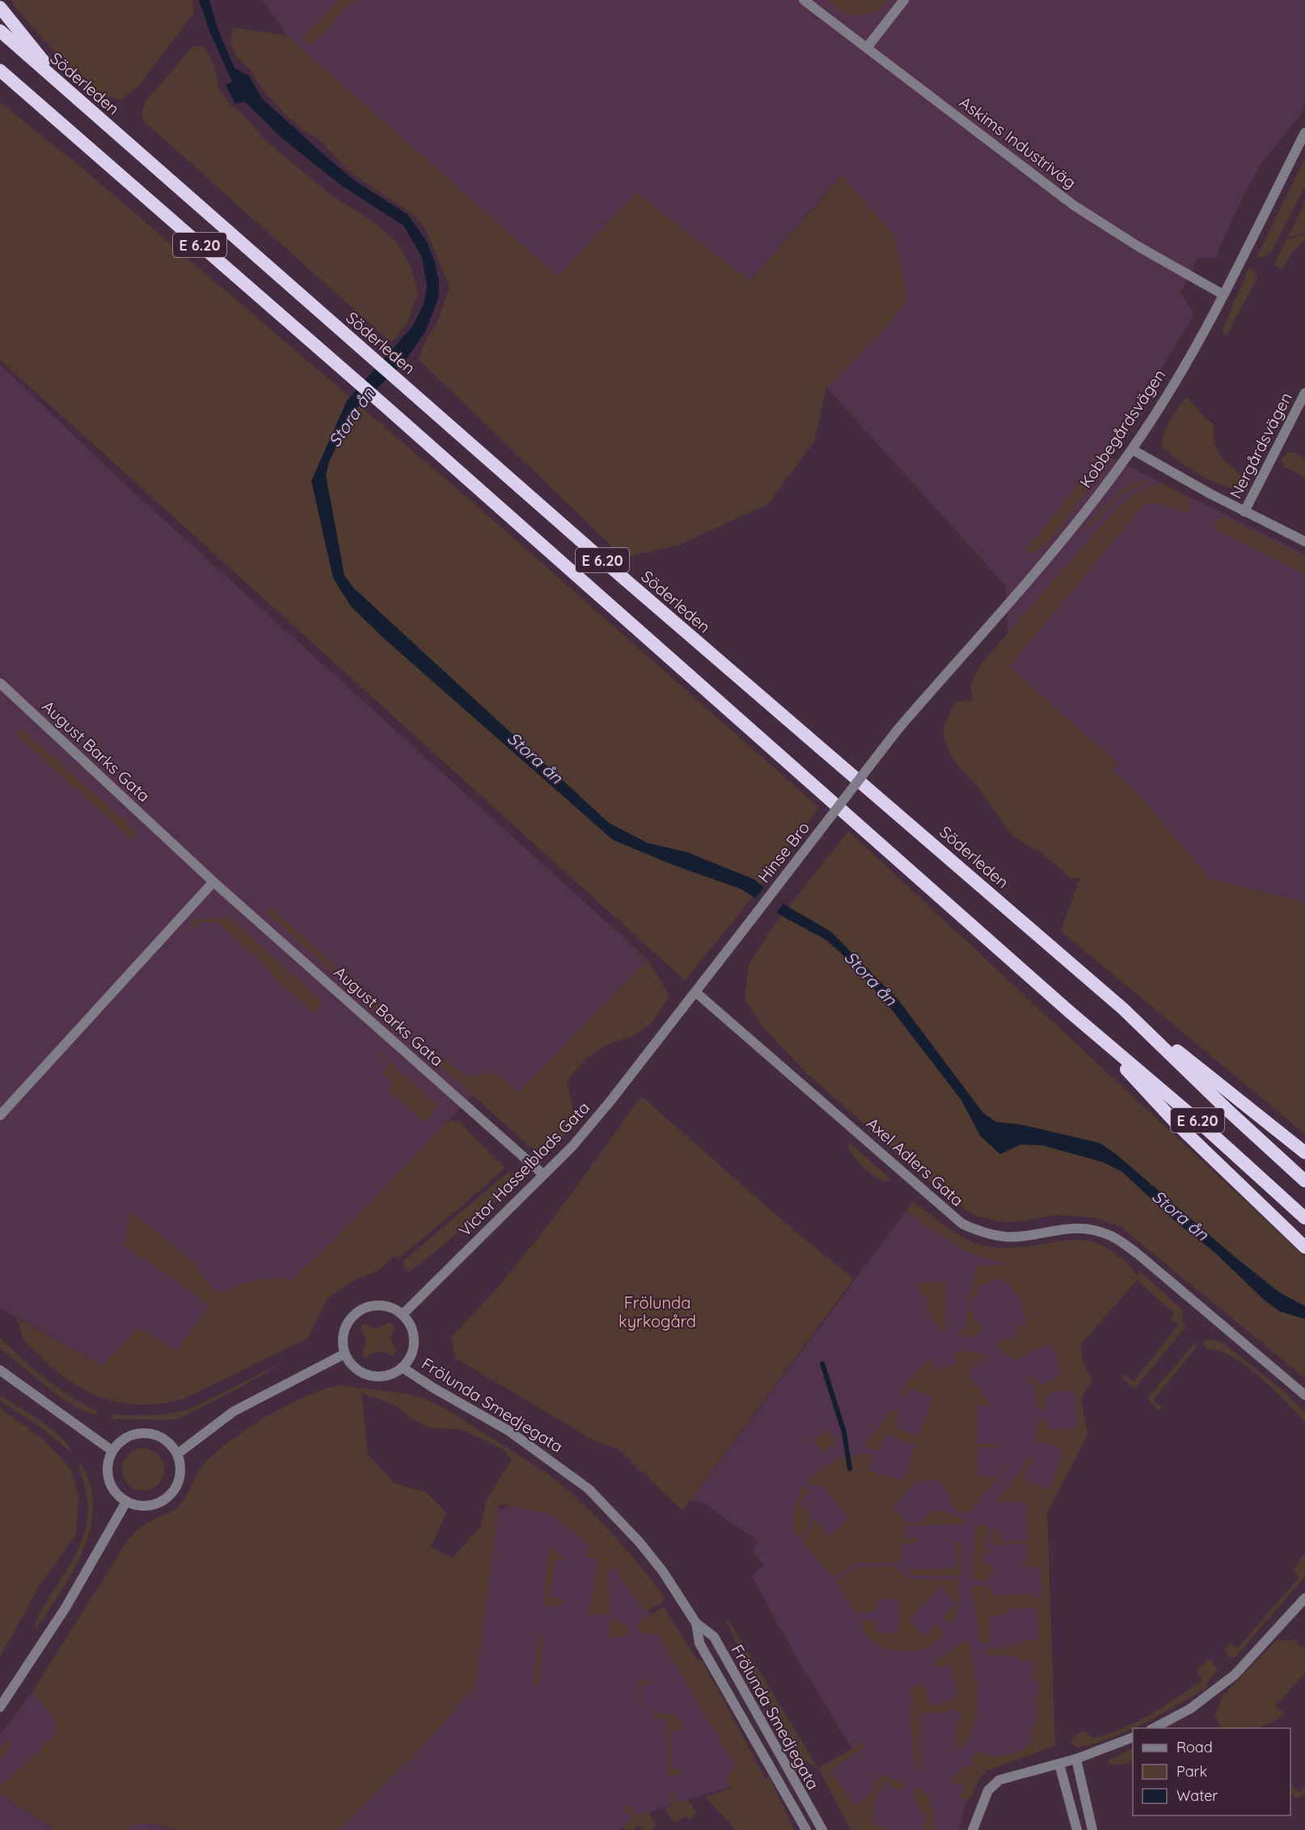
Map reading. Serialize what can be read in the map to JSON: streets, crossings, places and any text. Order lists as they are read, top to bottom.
{
  "streets": {
    "highway": ["Söderleden", "E 6.20"],
    "street": [
      "Askims Industriväg",
      "Kobbegårdsvägen",
      "Nergårdsvägen",
      "August Barks Gata",
      "Hinse Bro",
      "Axel Adlers Gata",
      "Victor Hasselblads Gata",
      "Frölunda Smedjegata"
    ]
  },
  "crossings": [
    ["Askims Industriväg", "Kobbegårdsvägen"],
    ["Kobbegårdsvägen", "Hinse Bro"],
    ["August Barks Gata", "Victor Hasselblads Gata"],
    ["Hinse Bro", "Axel Adlers Gata"],
    ["Hinse Bro", "Victor Hasselblads Gata"],
    ["Axel Adlers Gata", "Victor Hasselblads Gata"],
    ["Victor Hasselblads Gata", "Frölunda Smedjegata"]
  ],
  "water": ["Stora ån"],
  "parks": ["Frölunda kyrkogård"],
  "legend": ["Road", "Park", "Water"]
}
